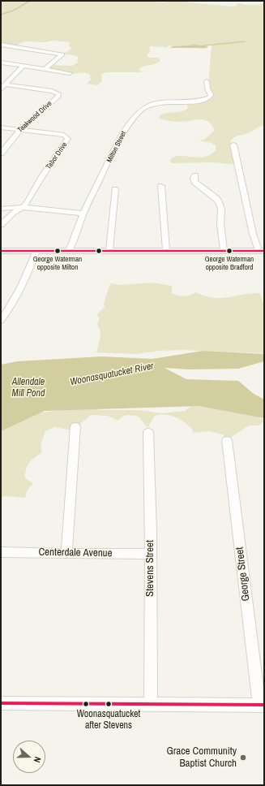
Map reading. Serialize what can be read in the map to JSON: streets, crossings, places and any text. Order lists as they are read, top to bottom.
{
  "streets": {
    "street": [
      "Teakwood Drive",
      "Milton Street",
      "Tabor Drive",
      "Centerdale Avenue",
      "Stevens Street",
      "George Street"
    ]
  },
  "crossings": [
    ["Teakwood Drive", "Tabor Drive"],
    ["Centerdale Avenue", "Stevens Street"]
  ],
  "water": ["Woonasquatucket River", "Allendale Mill Pond"],
  "places": [
    "George Waterman opposite Milton",
    "George Waterman opposite Bradford",
    "Woonasquatucket after Stevens",
    "Grace Community Baptist Church"
  ],
  "north": "right"
}
